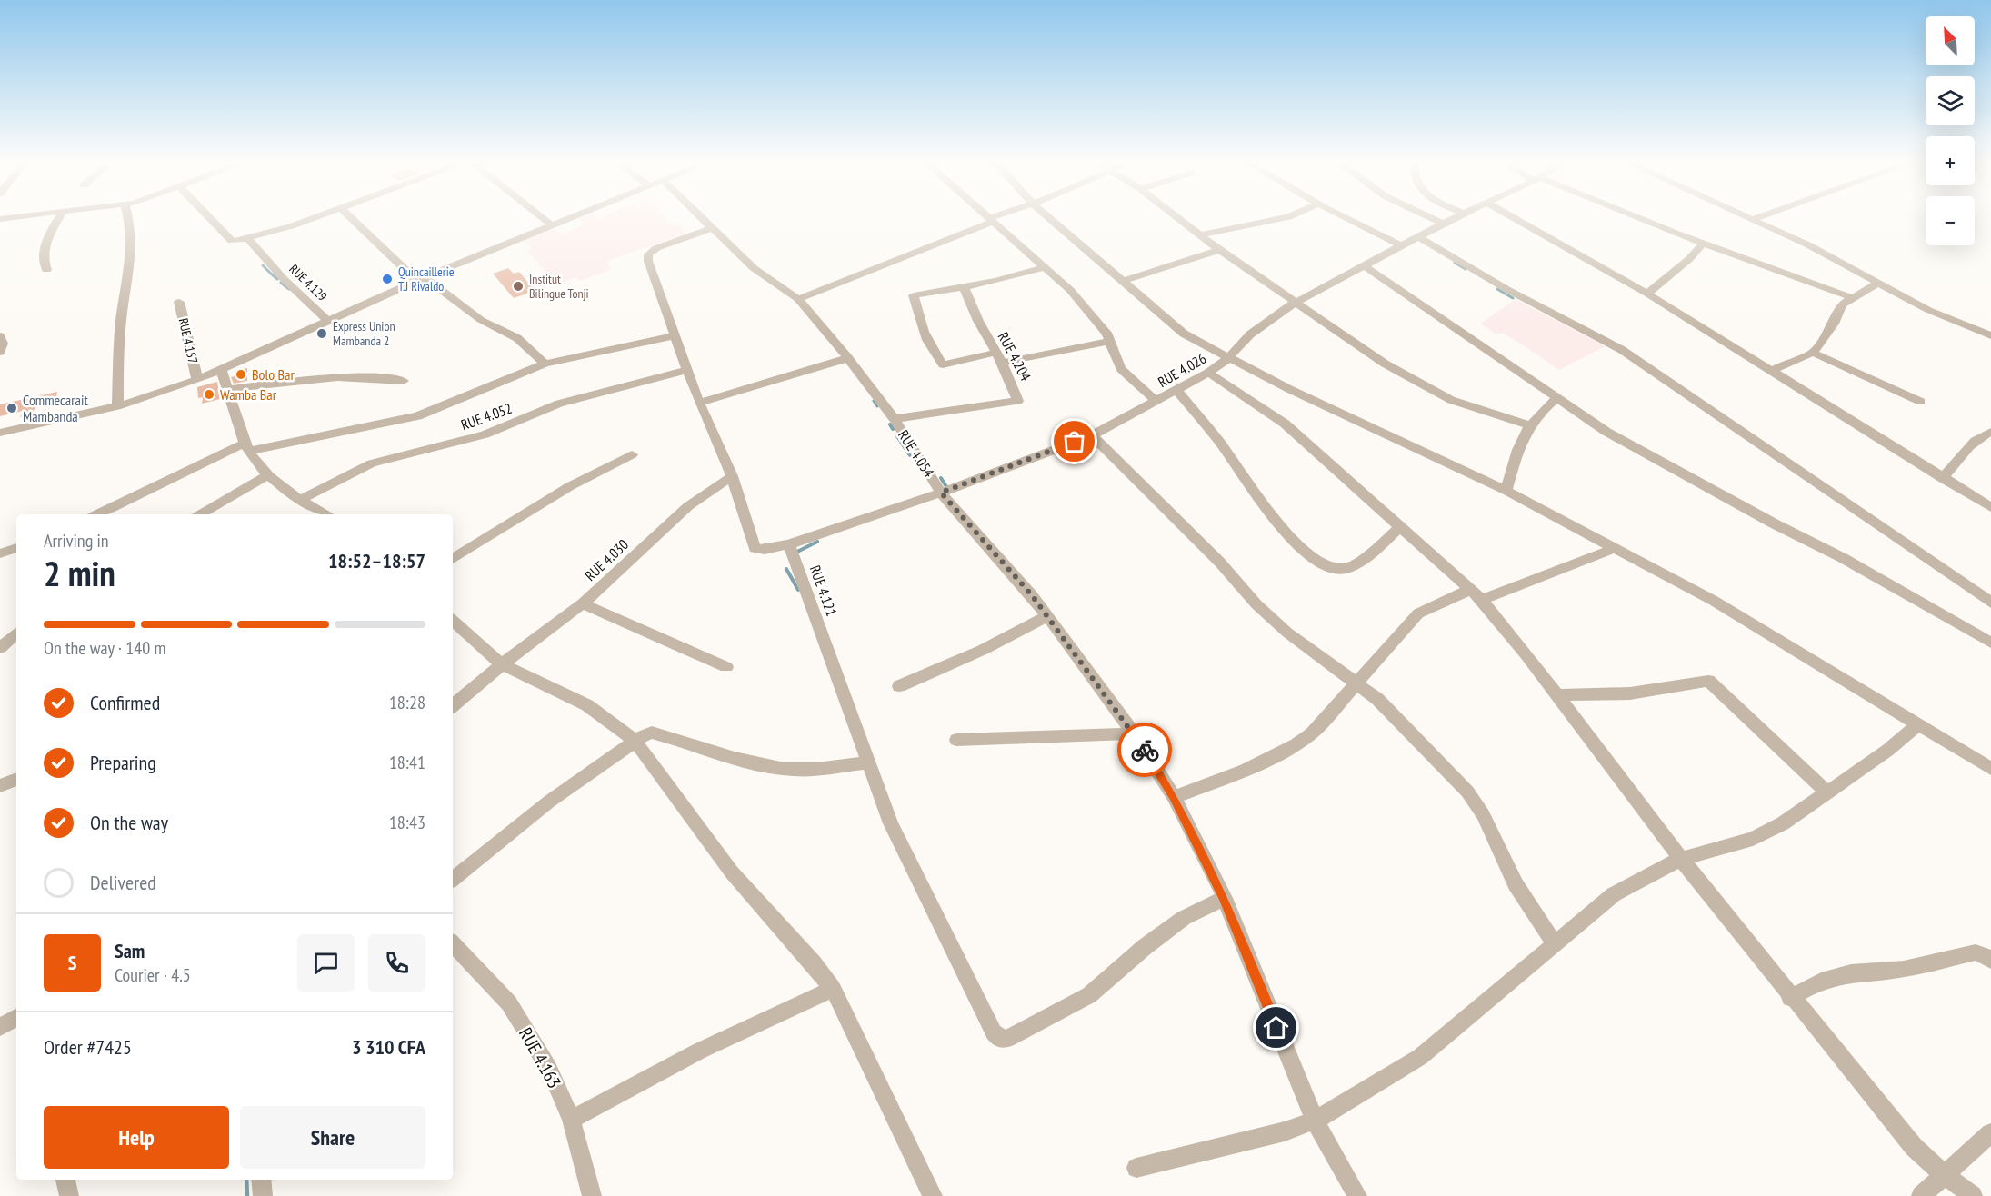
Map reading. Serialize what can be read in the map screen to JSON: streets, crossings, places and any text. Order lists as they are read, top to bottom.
{
  "streets": {
    "street": [
      "RUE 4.129",
      "RUE 4.157",
      "RUE 4.204",
      "RUE 4.026",
      "RUE 4.052",
      "RUE 4.054",
      "RUE 4.030",
      "RUE 4.121",
      "RUE 4.163"
    ]
  },
  "crossings": [
    ["RUE 4.204", "RUE 4.054"],
    ["RUE 4.026", "RUE 4.054"],
    ["RUE 4.026", "RUE 4.121"],
    ["RUE 4.054", "RUE 4.121"]
  ],
  "places": [
    "Quincaillerie T.J Rivaldo",
    "Institut Bilingue Tonji",
    "Express Union Mambanda 2",
    "Bolo Bar",
    "Wamba Bar",
    "Commecarait Mambanda"
  ],
  "north": "top left",
  "page": {
    "map_buttons": ["+", "−"],
    "heading": ["2 min", "Arriving in", "18:52–18:57"],
    "panel": [
      "Sam",
      "Courier · 4.5",
      "Order #7425",
      "3 310 CFA"
    ],
    "bar": "On the way · 140 m",
    "list": [
      ["Confirmed", "18:28"],
      ["Preparing", "18:41"],
      ["On the way", "18:43"],
      "Delivered"
    ],
    "round": "S",
    "buttons": ["Help", "Share"]
  }
}
